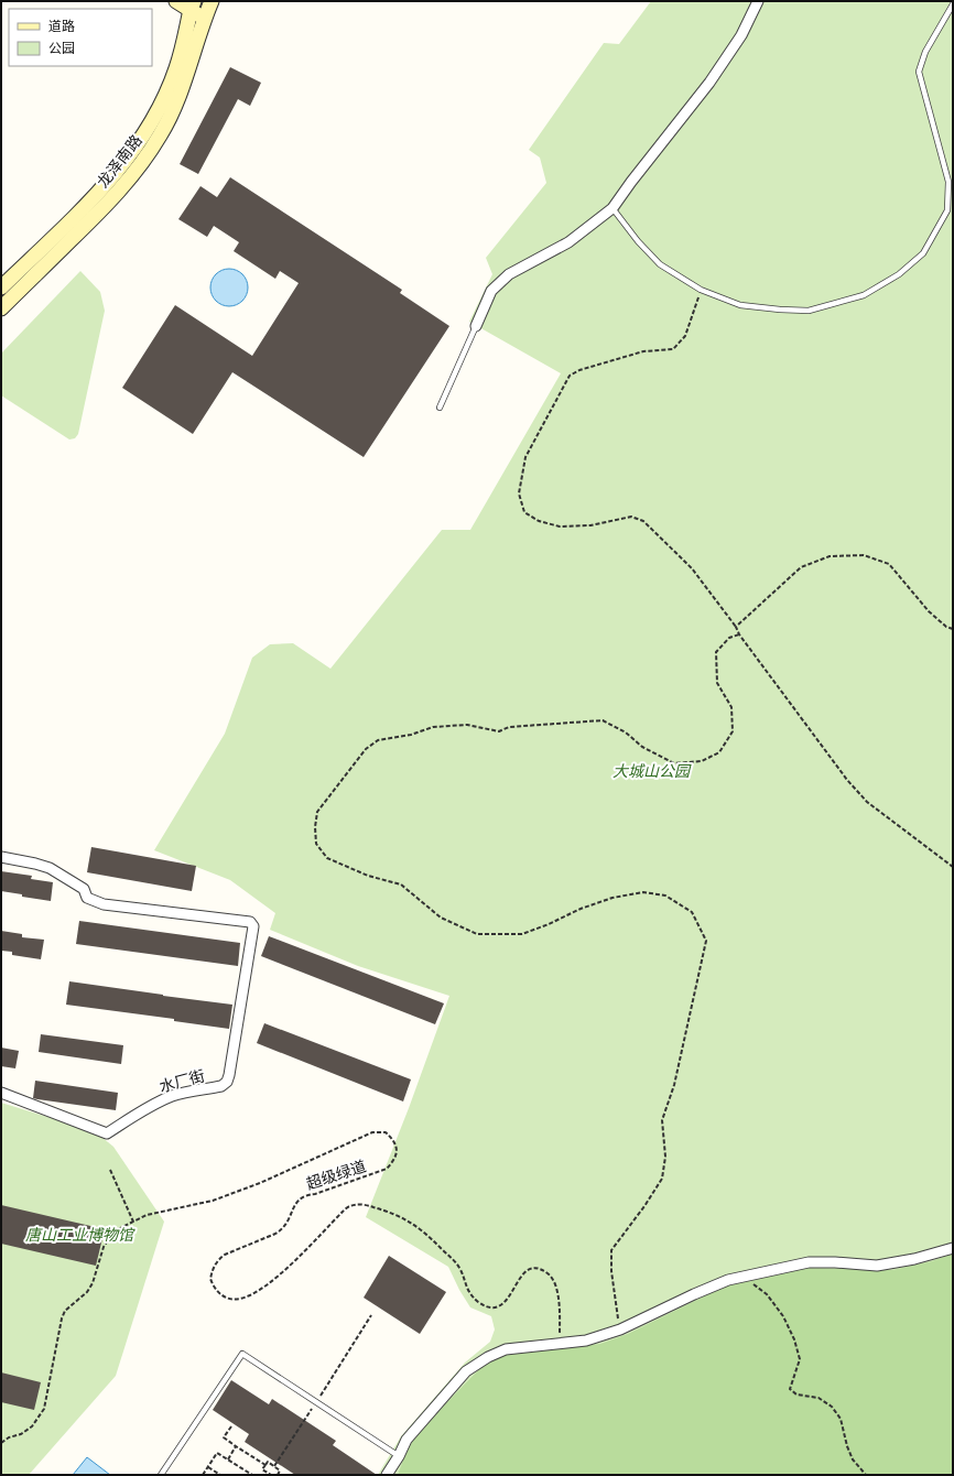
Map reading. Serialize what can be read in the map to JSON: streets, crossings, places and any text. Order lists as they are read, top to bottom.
{
  "streets": {
    "main road": ["龙泽南路"],
    "street": ["水厂街"],
    "path": ["超级绿道"]
  },
  "parks": ["大城山公园", "唐山工业博物馆"],
  "legend": ["道路", "公园"]
}
